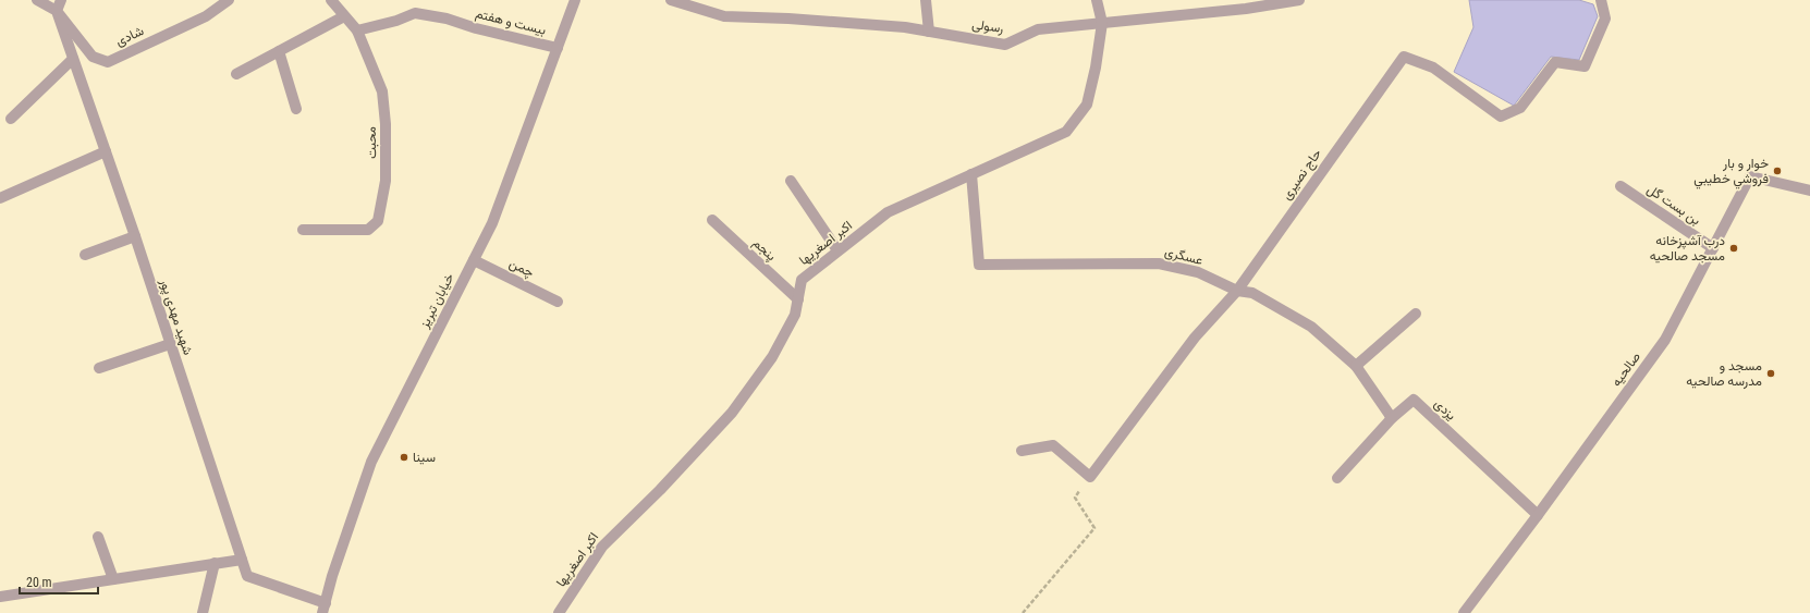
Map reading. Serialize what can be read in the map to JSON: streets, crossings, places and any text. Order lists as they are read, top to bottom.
{
  "streets": {
    "street": [
      "بیست و هفتم",
      "رسولی",
      "شادی",
      "محبت",
      "حاج نصیری",
      "بن بست گل",
      "اکبر اصغریها",
      "پنجم",
      "عسگری",
      "چمن",
      "خیابان تبریز",
      "شهید مهدی پور",
      "صالحیه",
      "یزدی"
    ]
  },
  "crossings": [
    ["بیست و هفتم", "محبت"],
    ["بیست و هفتم", "خیابان تبریز"],
    ["رسولی", "اکبر اصغریها"],
    ["شادی", "شهید مهدی پور"],
    ["حاج نصیری", "عسگری"],
    ["بن بست گل", "صالحیه"],
    ["اکبر اصغریها", "پنجم"],
    ["اکبر اصغریها", "عسگری"],
    ["عسگری", "یزدی"],
    ["چمن", "خیابان تبریز"],
    ["خیابان تبریز", "شهید مهدی پور"],
    ["صالحیه", "یزدی"]
  ],
  "places": [
    "خوار و بار فروشي خطيبي",
    "درب آشپزخانه مسجد صالحيه",
    "مسجد و مدرسه صالحیه",
    "سینا"
  ],
  "scale_bar": "20 m"
}
